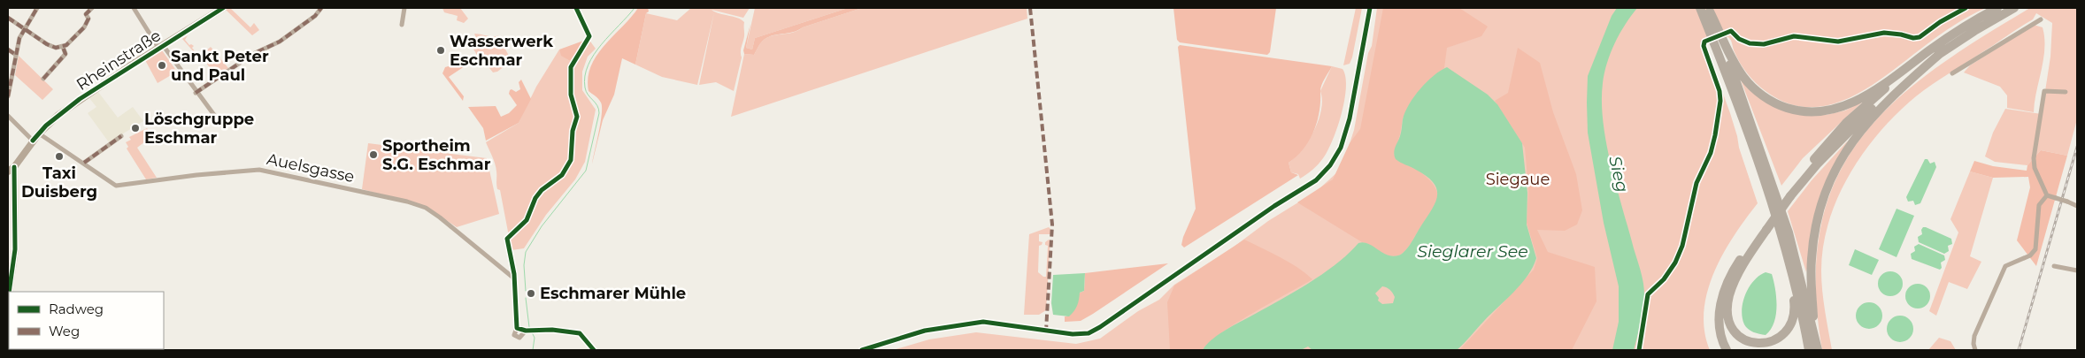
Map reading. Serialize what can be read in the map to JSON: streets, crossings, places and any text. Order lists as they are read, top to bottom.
{
  "streets": {
    "street": ["Rheinstraße", "Auelsgasse"]
  },
  "crossings": [
    ["Rheinstraße", "Auelsgasse"]
  ],
  "water": ["Sieg", "Sieglarer See"],
  "parks": ["Siegaue"],
  "places": [
    "Wasserwerk Eschmar",
    "Sankt Peter und Paul",
    "Löschgruppe Eschmar",
    "Sportheim S.G. Eschmar",
    "Taxi Duisberg",
    "Eschmarer Mühle"
  ],
  "legend": ["Radweg", "Weg"]
}
